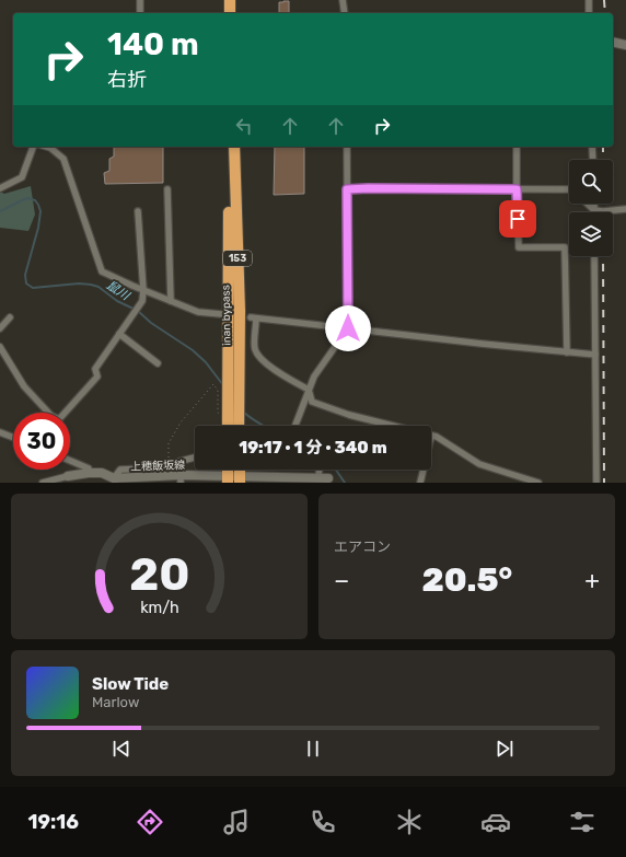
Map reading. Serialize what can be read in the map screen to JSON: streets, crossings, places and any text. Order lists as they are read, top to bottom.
{
  "streets": {
    "highway": ["153", "inan bypass"],
    "street": ["上穂飯坂線"]
  },
  "water": ["鼠川"],
  "page": {
    "turn": ["140 m", "右折"],
    "limit": "30",
    "trip": "19:17 · 1 分 · 340 m",
    "tile": "エアコン",
    "heat": ["−", "20.5°", "+"],
    "song": ["Slow Tide", "Marlow"],
    "tabs": "19:16",
    "gauge": ["20", "km/h"]
  }
}
